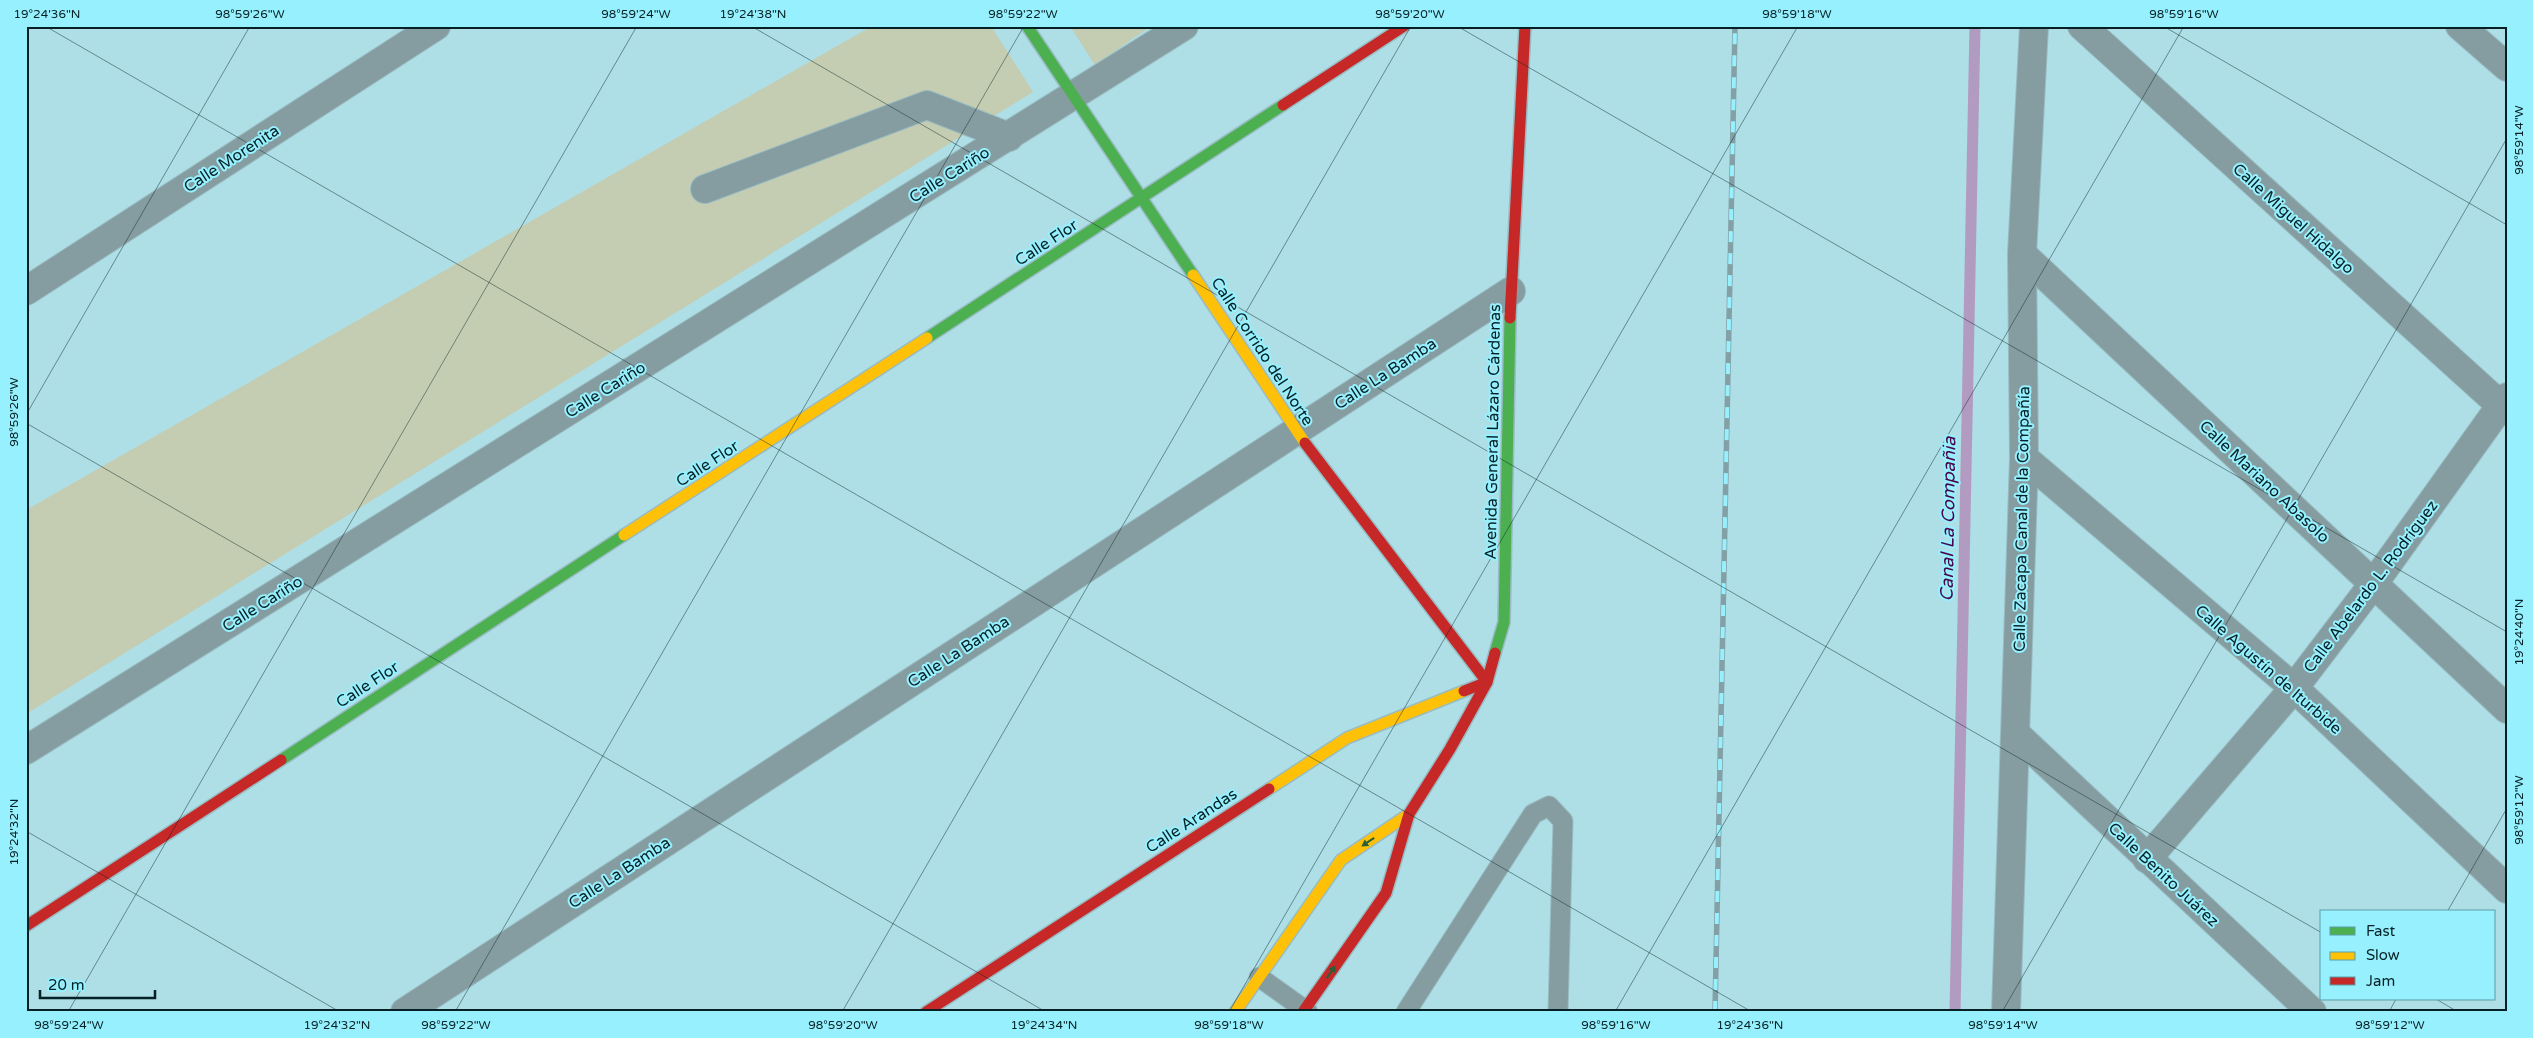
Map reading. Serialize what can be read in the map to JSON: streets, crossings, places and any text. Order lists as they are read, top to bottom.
{
  "streets": {
    "street": [
      "Calle Morenita",
      "Calle Cariño",
      "Calle Miguel Hidalgo",
      "Calle Flor",
      "Calle Corrido del Norte",
      "Calle La Bamba",
      "Avenida General Lázaro Cárdenas",
      "Calle Mariano Abasolo",
      "Calle Zacapa Canal de la Compañía",
      "Calle Abelardo L. Rodríguez",
      "Calle Agustín de Iturbide",
      "Calle Arandas",
      "Calle Benito Juárez"
    ]
  },
  "crossings": [
    ["Calle Cariño", "Calle Corrido del Norte"],
    ["Calle Miguel Hidalgo", "Calle Abelardo L. Rodríguez"],
    ["Calle Flor", "Calle Corrido del Norte"],
    ["Calle Corrido del Norte", "Calle La Bamba"],
    ["Calle Corrido del Norte", "Avenida General Lázaro Cárdenas"],
    ["Calle Corrido del Norte", "Calle Arandas"],
    ["Calle La Bamba", "Avenida General Lázaro Cárdenas"],
    ["Avenida General Lázaro Cárdenas", "Calle Arandas"],
    ["Calle Mariano Abasolo", "Calle Zacapa Canal de la Compañía"],
    ["Calle Mariano Abasolo", "Calle Abelardo L. Rodríguez"],
    ["Calle Zacapa Canal de la Compañía", "Calle Agustín de Iturbide"],
    ["Calle Zacapa Canal de la Compañía", "Calle Benito Juárez"],
    ["Calle Abelardo L. Rodríguez", "Calle Agustín de Iturbide"],
    ["Calle Abelardo L. Rodríguez", "Calle Benito Juárez"]
  ],
  "water": ["Canal La Compañia"],
  "legend": ["Fast", "Slow", "Jam"],
  "scale_bar": "20 m",
  "coordinates": [
    "19°24'36\"N",
    "98°59'26\"W",
    "98°59'24\"W",
    "19°24'38\"N",
    "98°59'22\"W",
    "98°59'20\"W",
    "98°59'18\"W",
    "98°59'16\"W",
    "98°59'14\"W",
    "19°24'40\"N",
    "98°59'12\"W",
    "19°24'32\"N",
    "19°24'34\"N"
  ]
}
